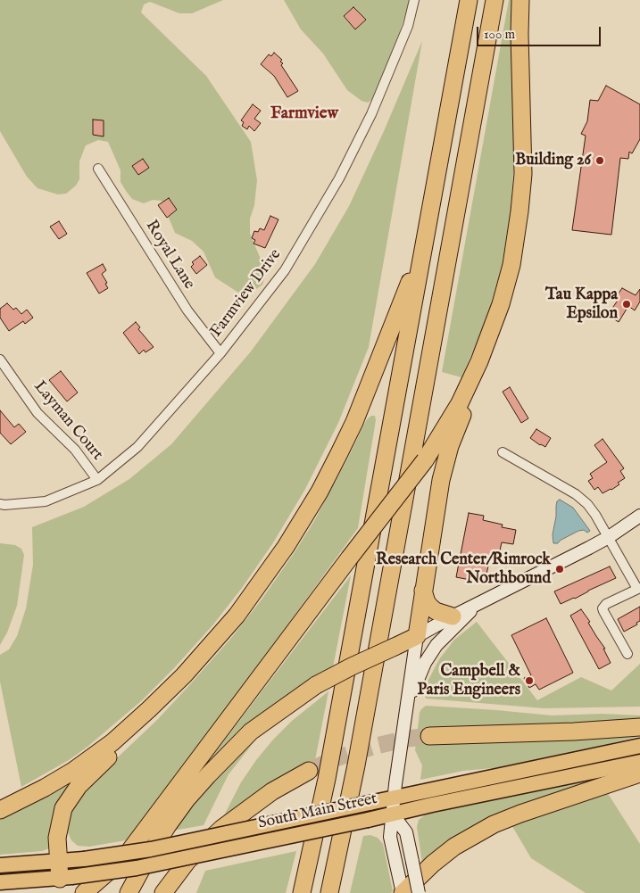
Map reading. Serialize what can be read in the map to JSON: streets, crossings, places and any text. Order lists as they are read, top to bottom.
{
  "streets": {
    "main road": ["South Main Street"],
    "street": ["Royal Lane", "Farmview Drive", "Layman Court"]
  },
  "crossings": [
    ["Royal Lane", "Farmview Drive"],
    ["Farmview Drive", "Layman Court"]
  ],
  "districts": ["Farmview"],
  "places": [
    "Building 26",
    "Tau Kappa Epsilon",
    "Research Center/Rimrock Northbound",
    "Campbell & Paris Engineers"
  ],
  "scale_bar": "100 m"
}
